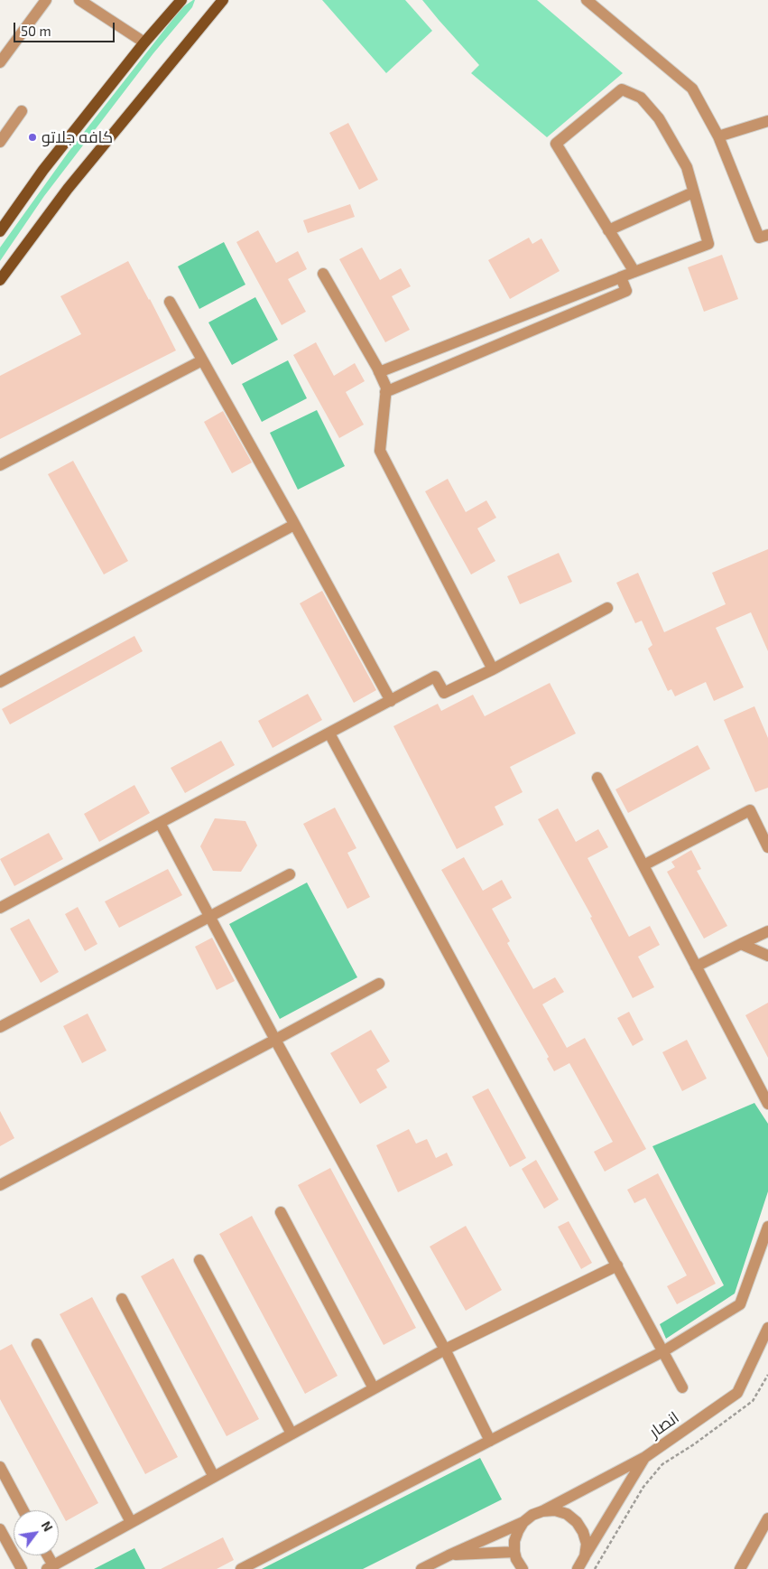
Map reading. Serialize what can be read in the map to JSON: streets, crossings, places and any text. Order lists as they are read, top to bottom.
{
  "streets": {
    "street": ["انصار"]
  },
  "places": ["کافه جلاتو"],
  "scale_bar": "50 m",
  "north": "top right"
}
